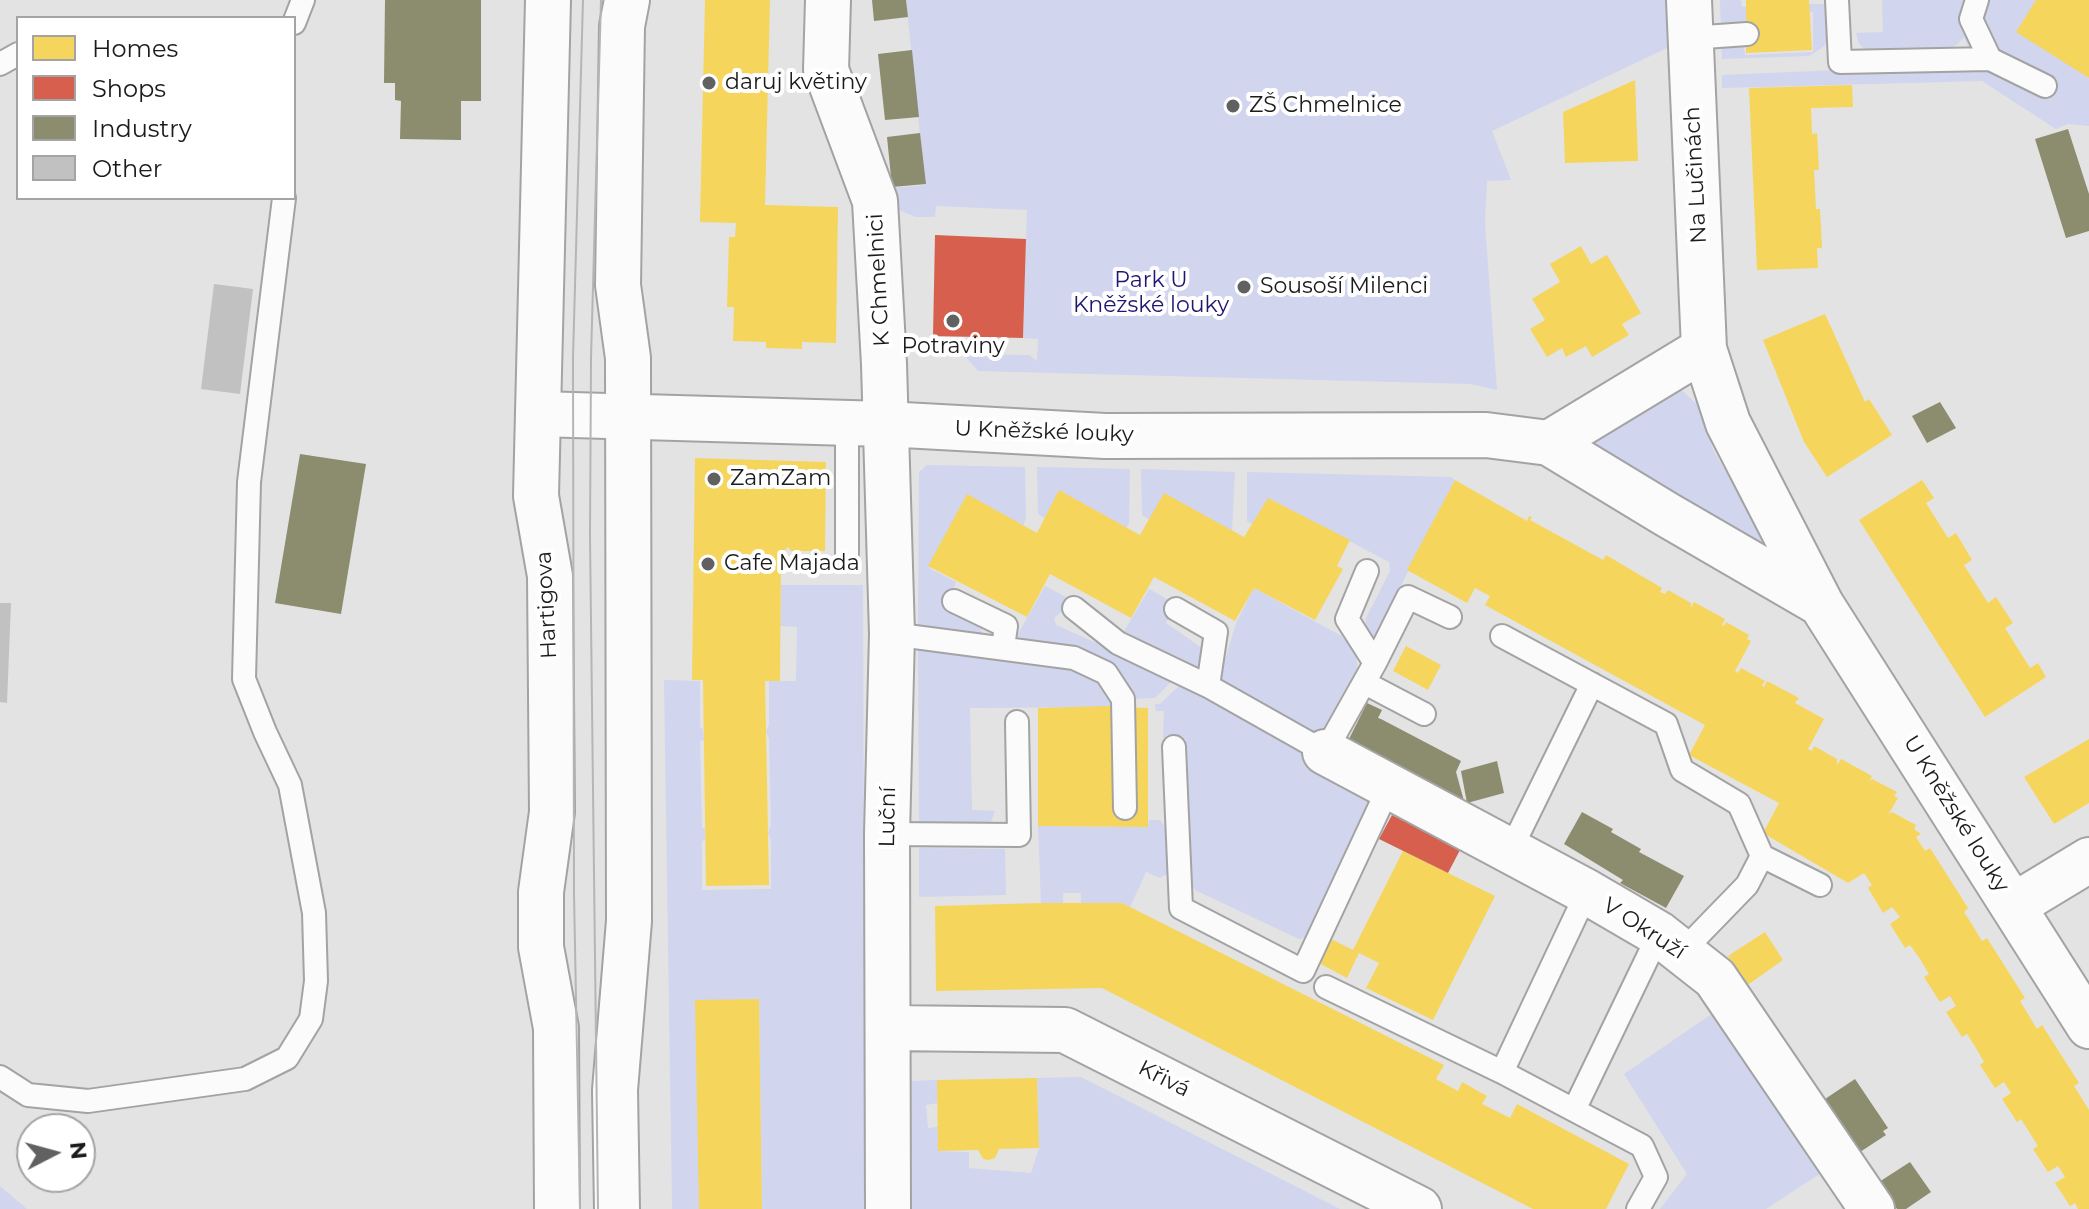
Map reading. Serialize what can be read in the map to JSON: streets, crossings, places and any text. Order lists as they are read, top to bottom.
{
  "streets": {
    "street": [
      "Na Lučinách",
      "K Chmelnici",
      "U Kněžské louky",
      "Hartigova",
      "Luční",
      "V Okruží",
      "Křivá"
    ]
  },
  "crossings": [
    ["Na Lučinách", "U Kněžské louky"],
    ["K Chmelnici", "U Kněžské louky"],
    ["K Chmelnici", "Luční"],
    ["U Kněžské louky", "Hartigova"],
    ["U Kněžské louky", "Luční"],
    ["Luční", "Křivá"]
  ],
  "parks": ["Park U Kněžské louky"],
  "places": [
    "daruj květiny",
    "ZŠ Chmelnice",
    "Sousoší Milenci",
    "Potraviny",
    "ZamZam",
    "Cafe Majada"
  ],
  "legend": [
    "Homes",
    "Shops",
    "Industry",
    "Other"
  ],
  "north": "right"
}
